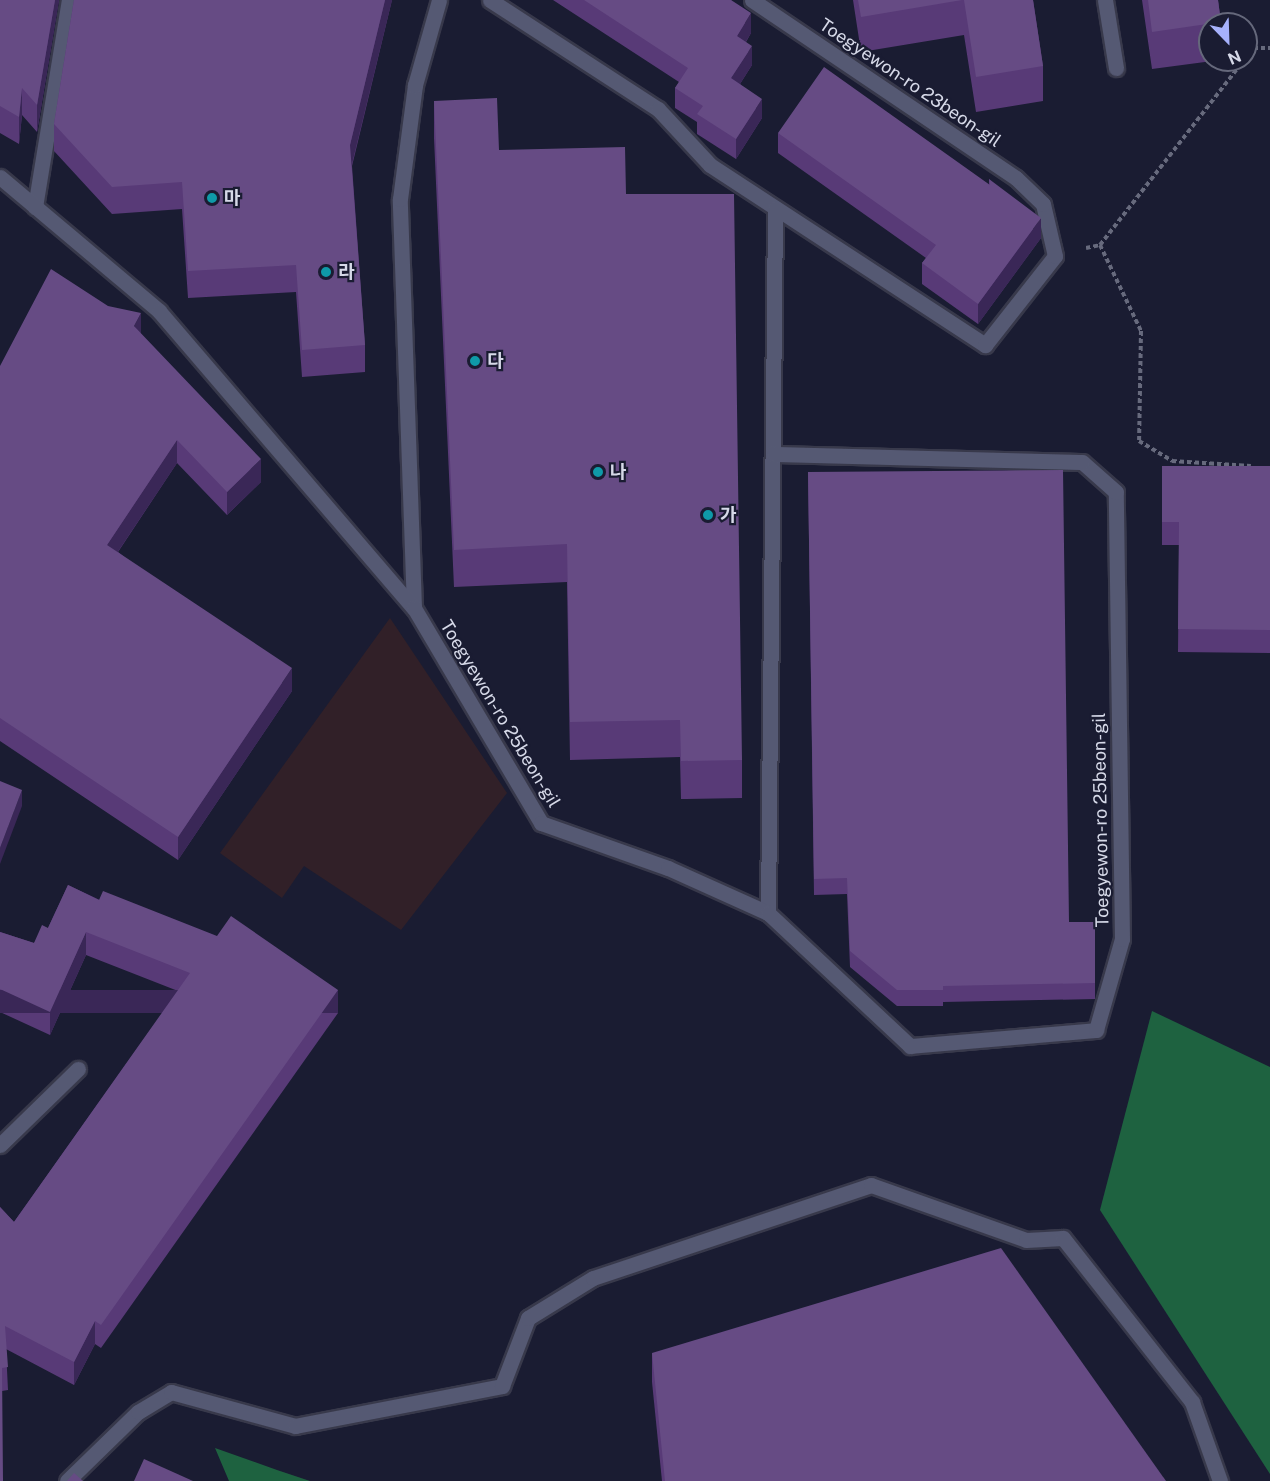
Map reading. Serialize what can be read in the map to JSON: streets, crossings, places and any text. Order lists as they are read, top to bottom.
{
  "streets": {
    "street": ["Toegyewon-ro 23beon-gil", "Toegyewon-ro 25beon-gil"]
  },
  "places": [
    "마",
    "라",
    "다",
    "나",
    "가"
  ],
  "north": "bottom right"
}
